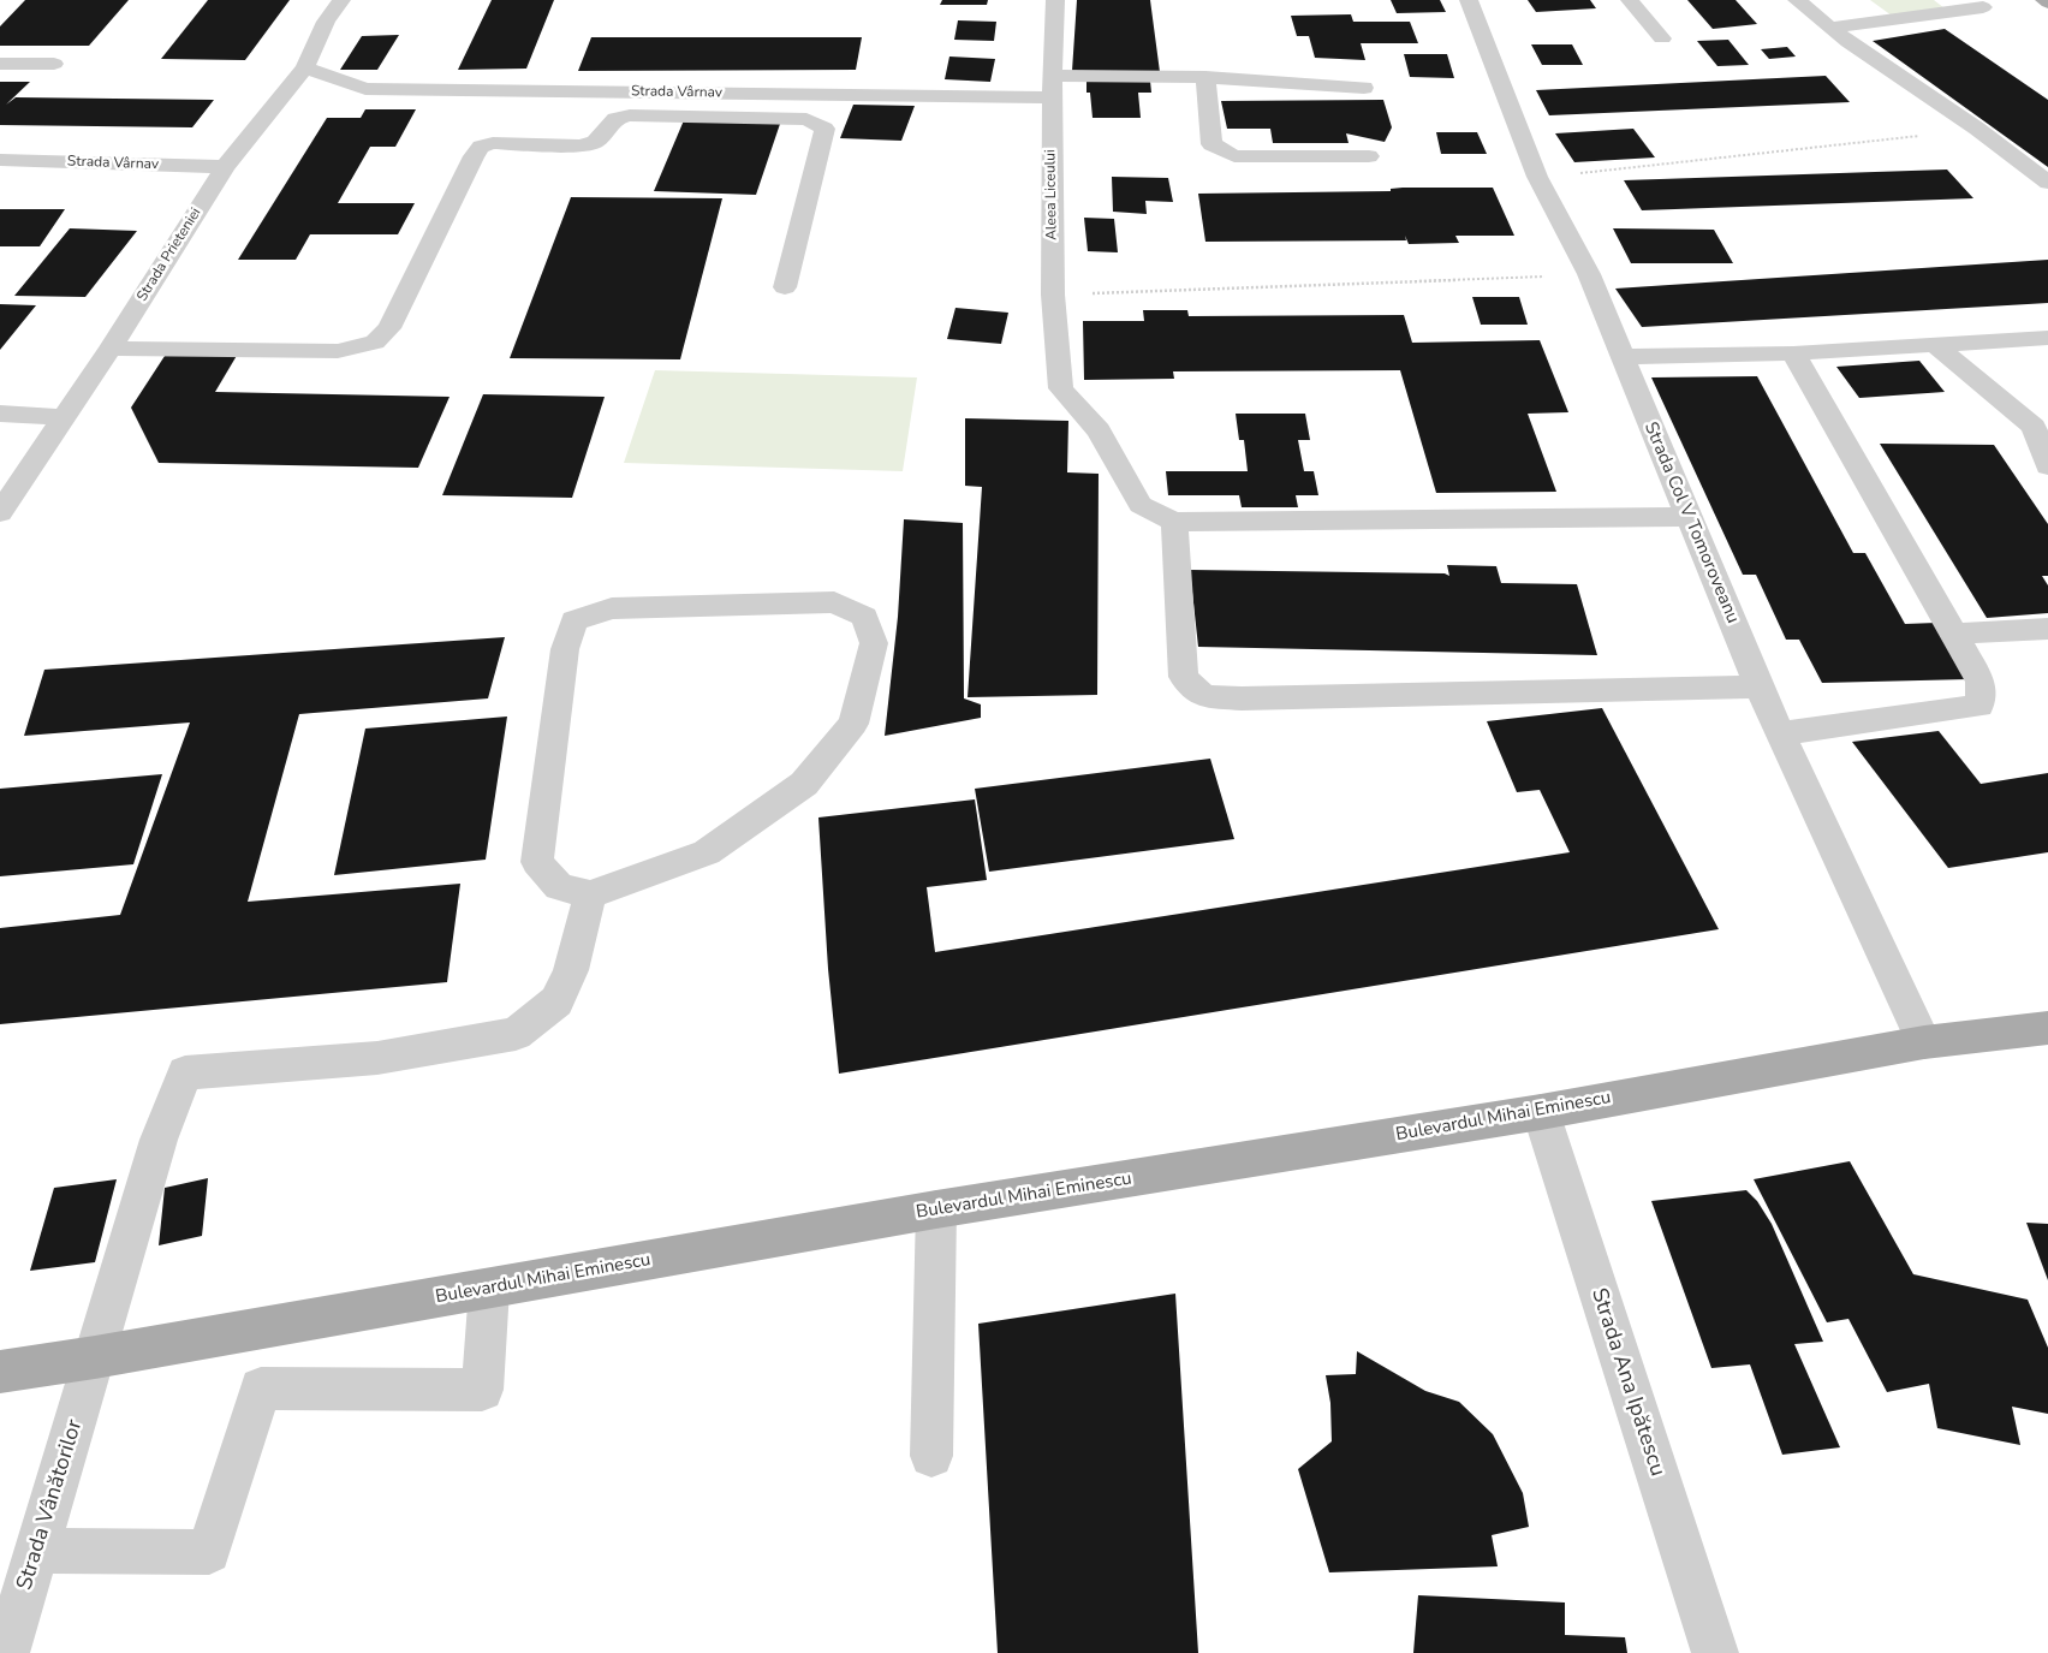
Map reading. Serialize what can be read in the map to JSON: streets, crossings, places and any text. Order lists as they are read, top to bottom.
{
  "streets": {
    "main road": ["Bulevardul Mihai Eminescu"],
    "street": [
      "Strada Vârnav",
      "Aleea Liceului",
      "Strada Prieteniei",
      "Strada Col V Tomoroveanu",
      "Strada Ana Ipătescu",
      "Strada Vânătorilor"
    ]
  },
  "crossings": [
    ["Strada Vârnav", "Aleea Liceului"],
    ["Strada Vârnav", "Strada Prieteniei"],
    ["Strada Col V Tomoroveanu", "Bulevardul Mihai Eminescu"],
    ["Bulevardul Mihai Eminescu", "Strada Ana Ipătescu"],
    ["Bulevardul Mihai Eminescu", "Strada Vânătorilor"]
  ]
}
